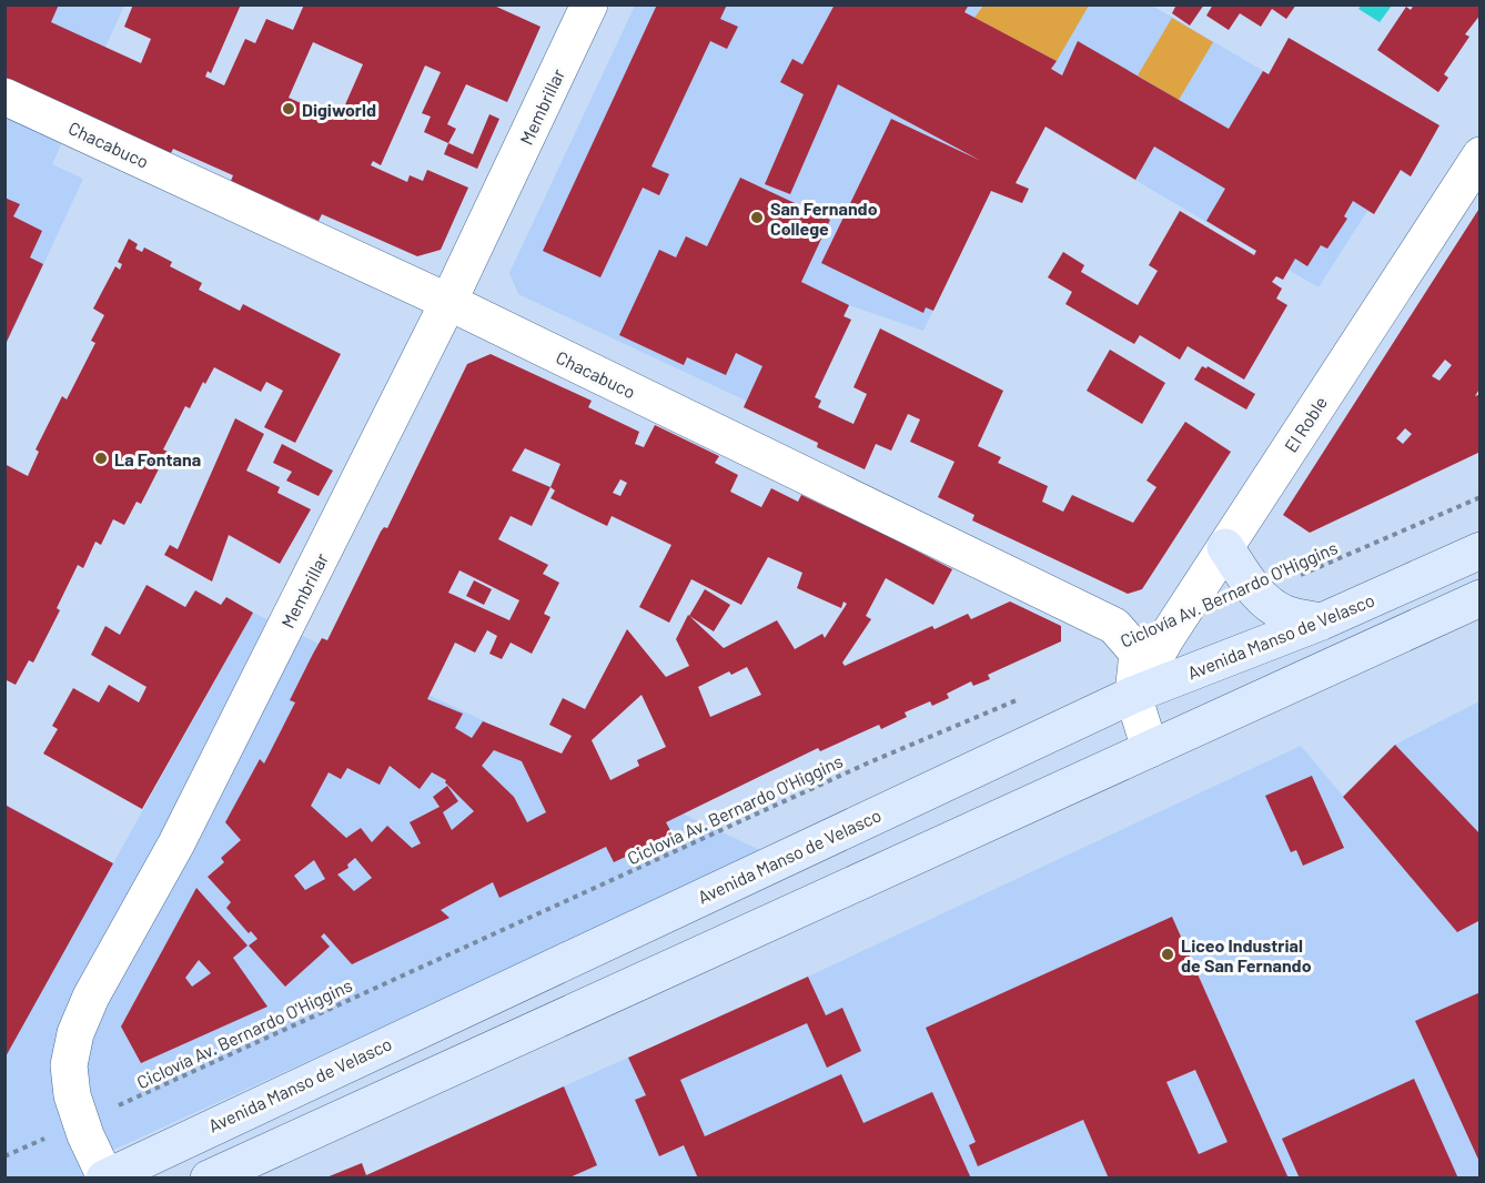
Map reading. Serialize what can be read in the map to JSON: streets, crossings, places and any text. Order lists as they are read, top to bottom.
{
  "streets": {
    "main road": ["Avenida Manso de Velasco"],
    "street": ["Membrillar", "Chacabuco", "El Roble"],
    "path": ["Ciclovía Av. Bernardo O'Higgins"]
  },
  "crossings": [
    ["Membrillar", "Chacabuco"],
    ["Membrillar", "Ciclovía Av. Bernardo O'Higgins"],
    ["Membrillar", "Avenida Manso de Velasco"],
    ["Chacabuco", "El Roble"],
    ["Chacabuco", "Avenida Manso de Velasco"],
    ["El Roble", "Avenida Manso de Velasco"]
  ],
  "places": [
    "Digiworld",
    "San Fernando College",
    "La Fontana",
    "Liceo Industrial de San Fernando"
  ]
}
